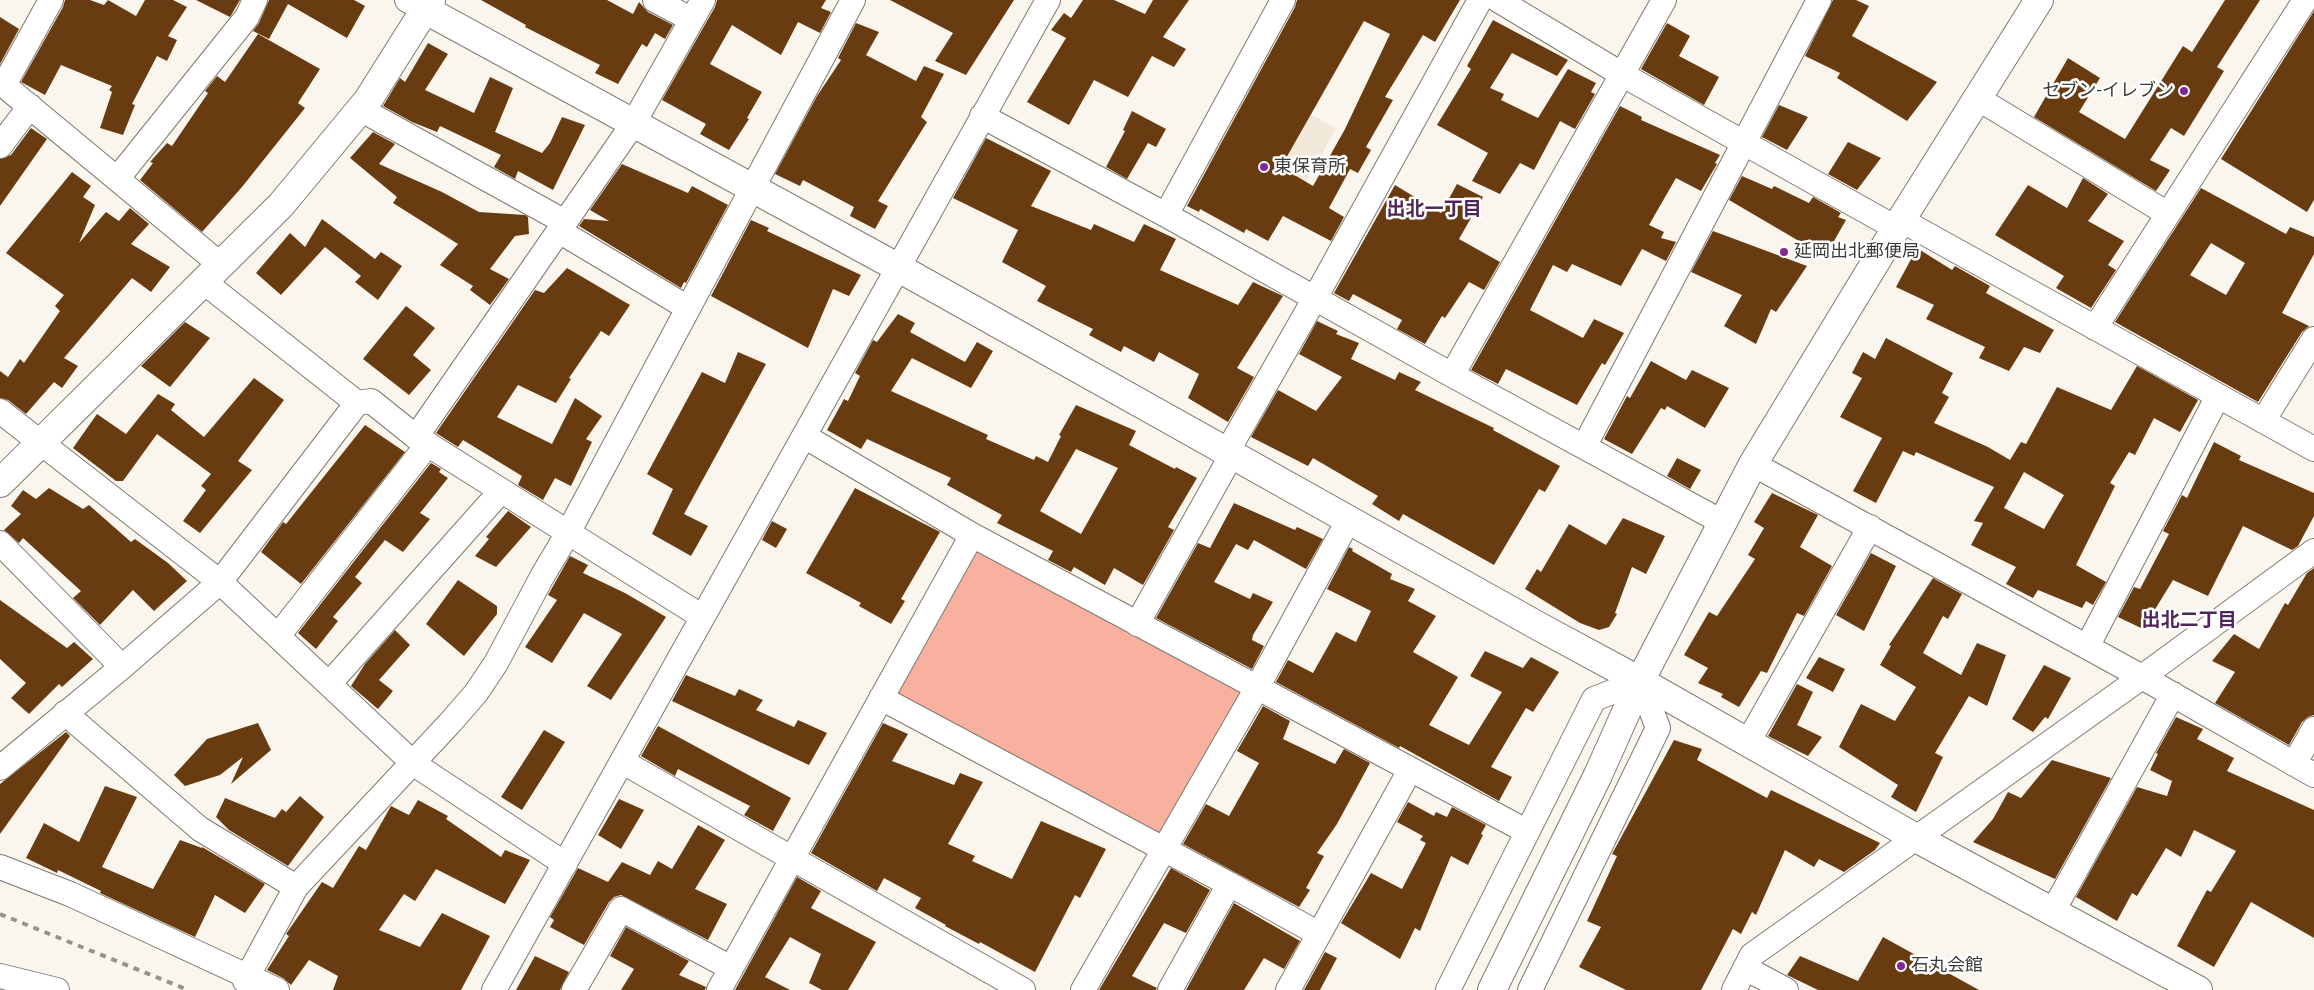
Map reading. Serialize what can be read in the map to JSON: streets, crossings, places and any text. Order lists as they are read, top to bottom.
{
  "districts": ["出北一丁目", "出北二丁目"],
  "places": [
    "セブン-イレブン",
    "東保育所",
    "延岡出北郵便局",
    "石丸会館"
  ]
}
